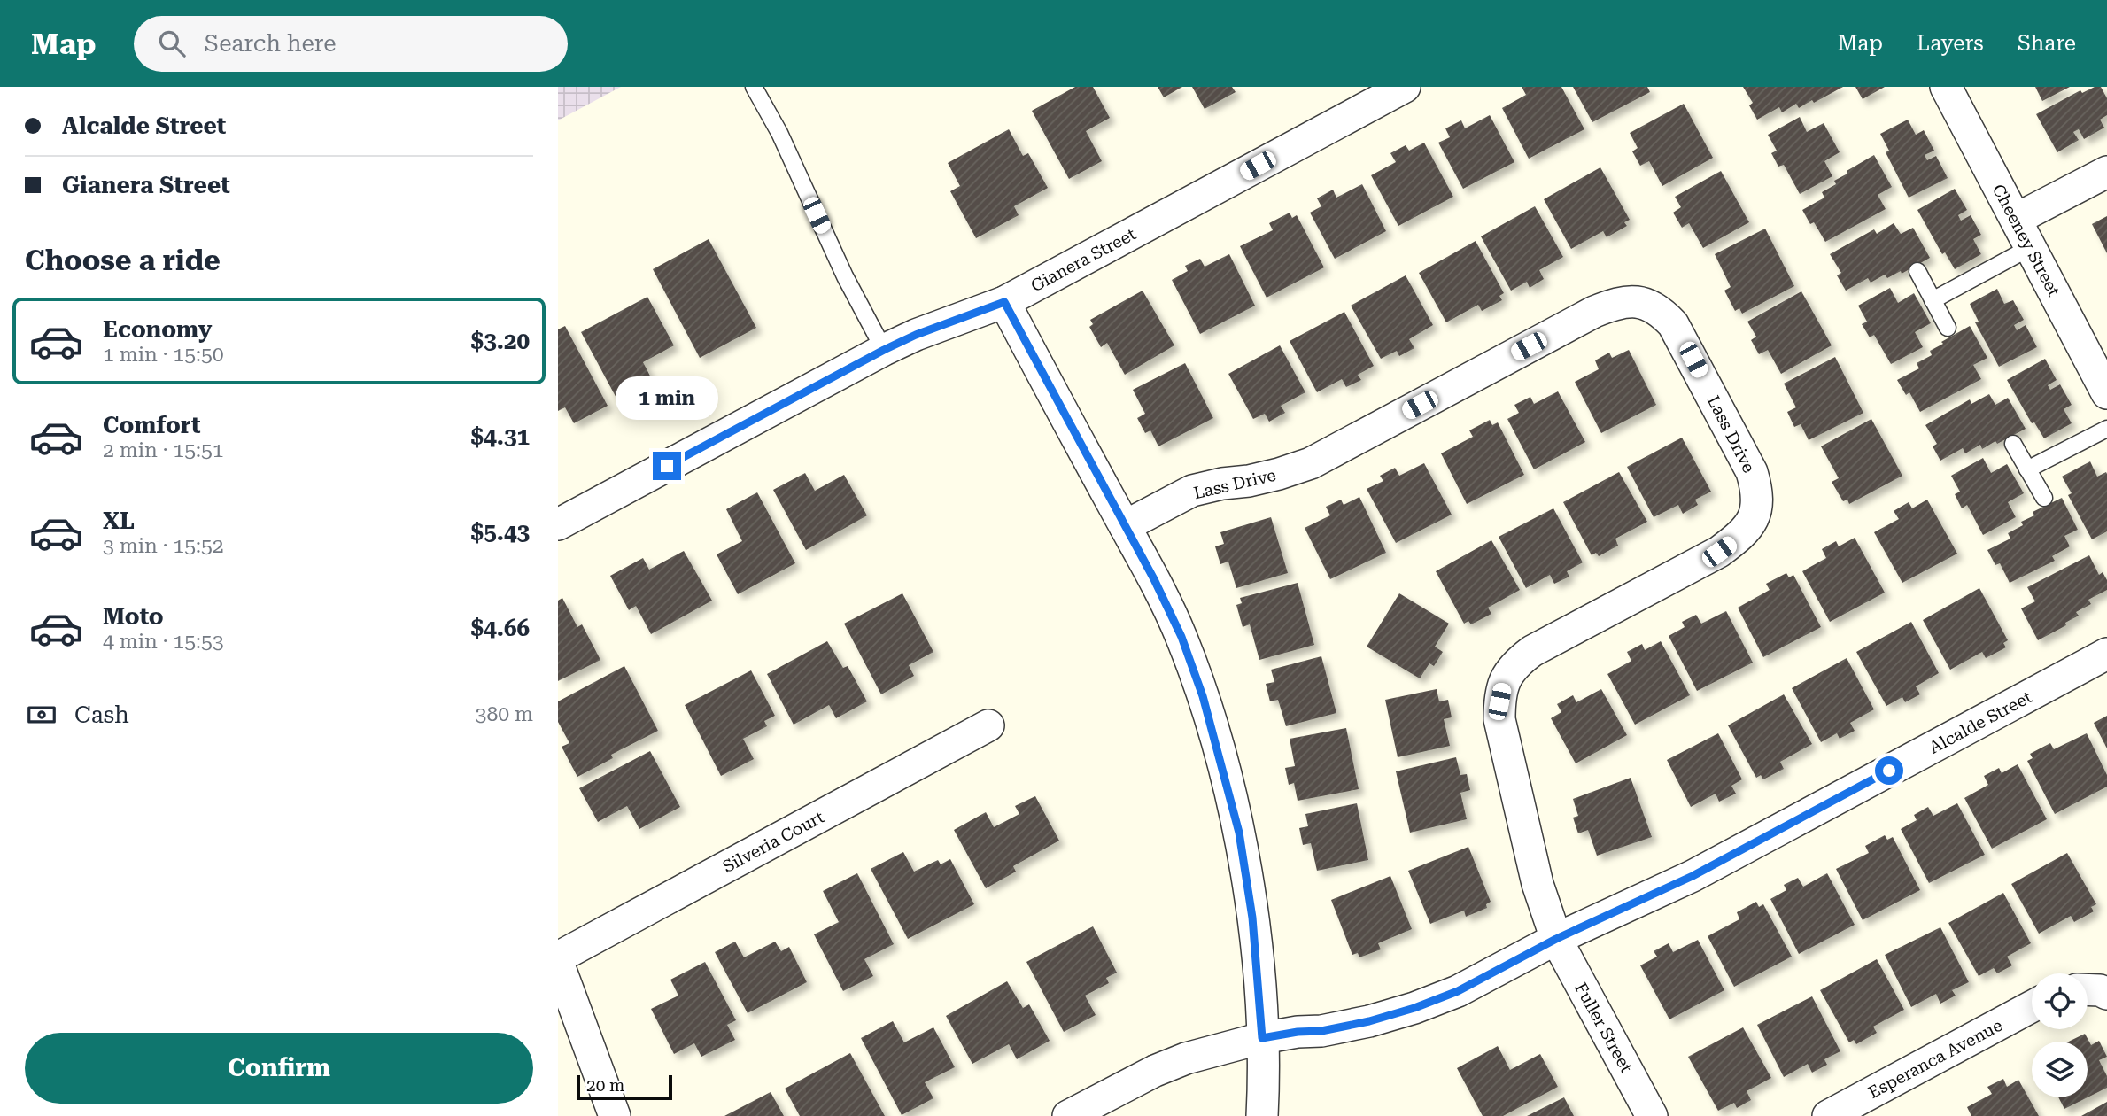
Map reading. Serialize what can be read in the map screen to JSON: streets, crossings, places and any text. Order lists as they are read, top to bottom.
{
  "streets": {
    "street": [
      "Cheeney Street",
      "Gianera Street",
      "Lass Drive",
      "Alcalde Street",
      "Silveria Court",
      "Fuller Street",
      "Esperanca Avenue"
    ]
  },
  "crossings": [
    ["Lass Drive", "Alcalde Street"],
    ["Lass Drive", "Fuller Street"],
    ["Alcalde Street", "Fuller Street"]
  ],
  "scale_bar": "20 m",
  "page": {
    "header": "Map",
    "search": "Search here",
    "nav": ["Map", "Layers", "Share"],
    "banner": ["Alcalde Street", "Gianera Street"],
    "heading": "Choose a ride",
    "list": [
      {
        "name": "Economy",
        "note": "1 min · 15:50",
        "value": "$3.20"
      },
      {
        "name": "Comfort",
        "note": "2 min · 15:51",
        "value": "$4.31"
      },
      {
        "name": "XL",
        "note": "3 min · 15:52",
        "value": "$5.43"
      },
      {
        "name": "Moto",
        "note": "4 min · 15:53",
        "value": "$4.66"
      }
    ],
    "bubble": "1 min",
    "pay": ["Cash", "380 m"],
    "buttons": "Confirm",
    "scale": "20 m"
  }
}
